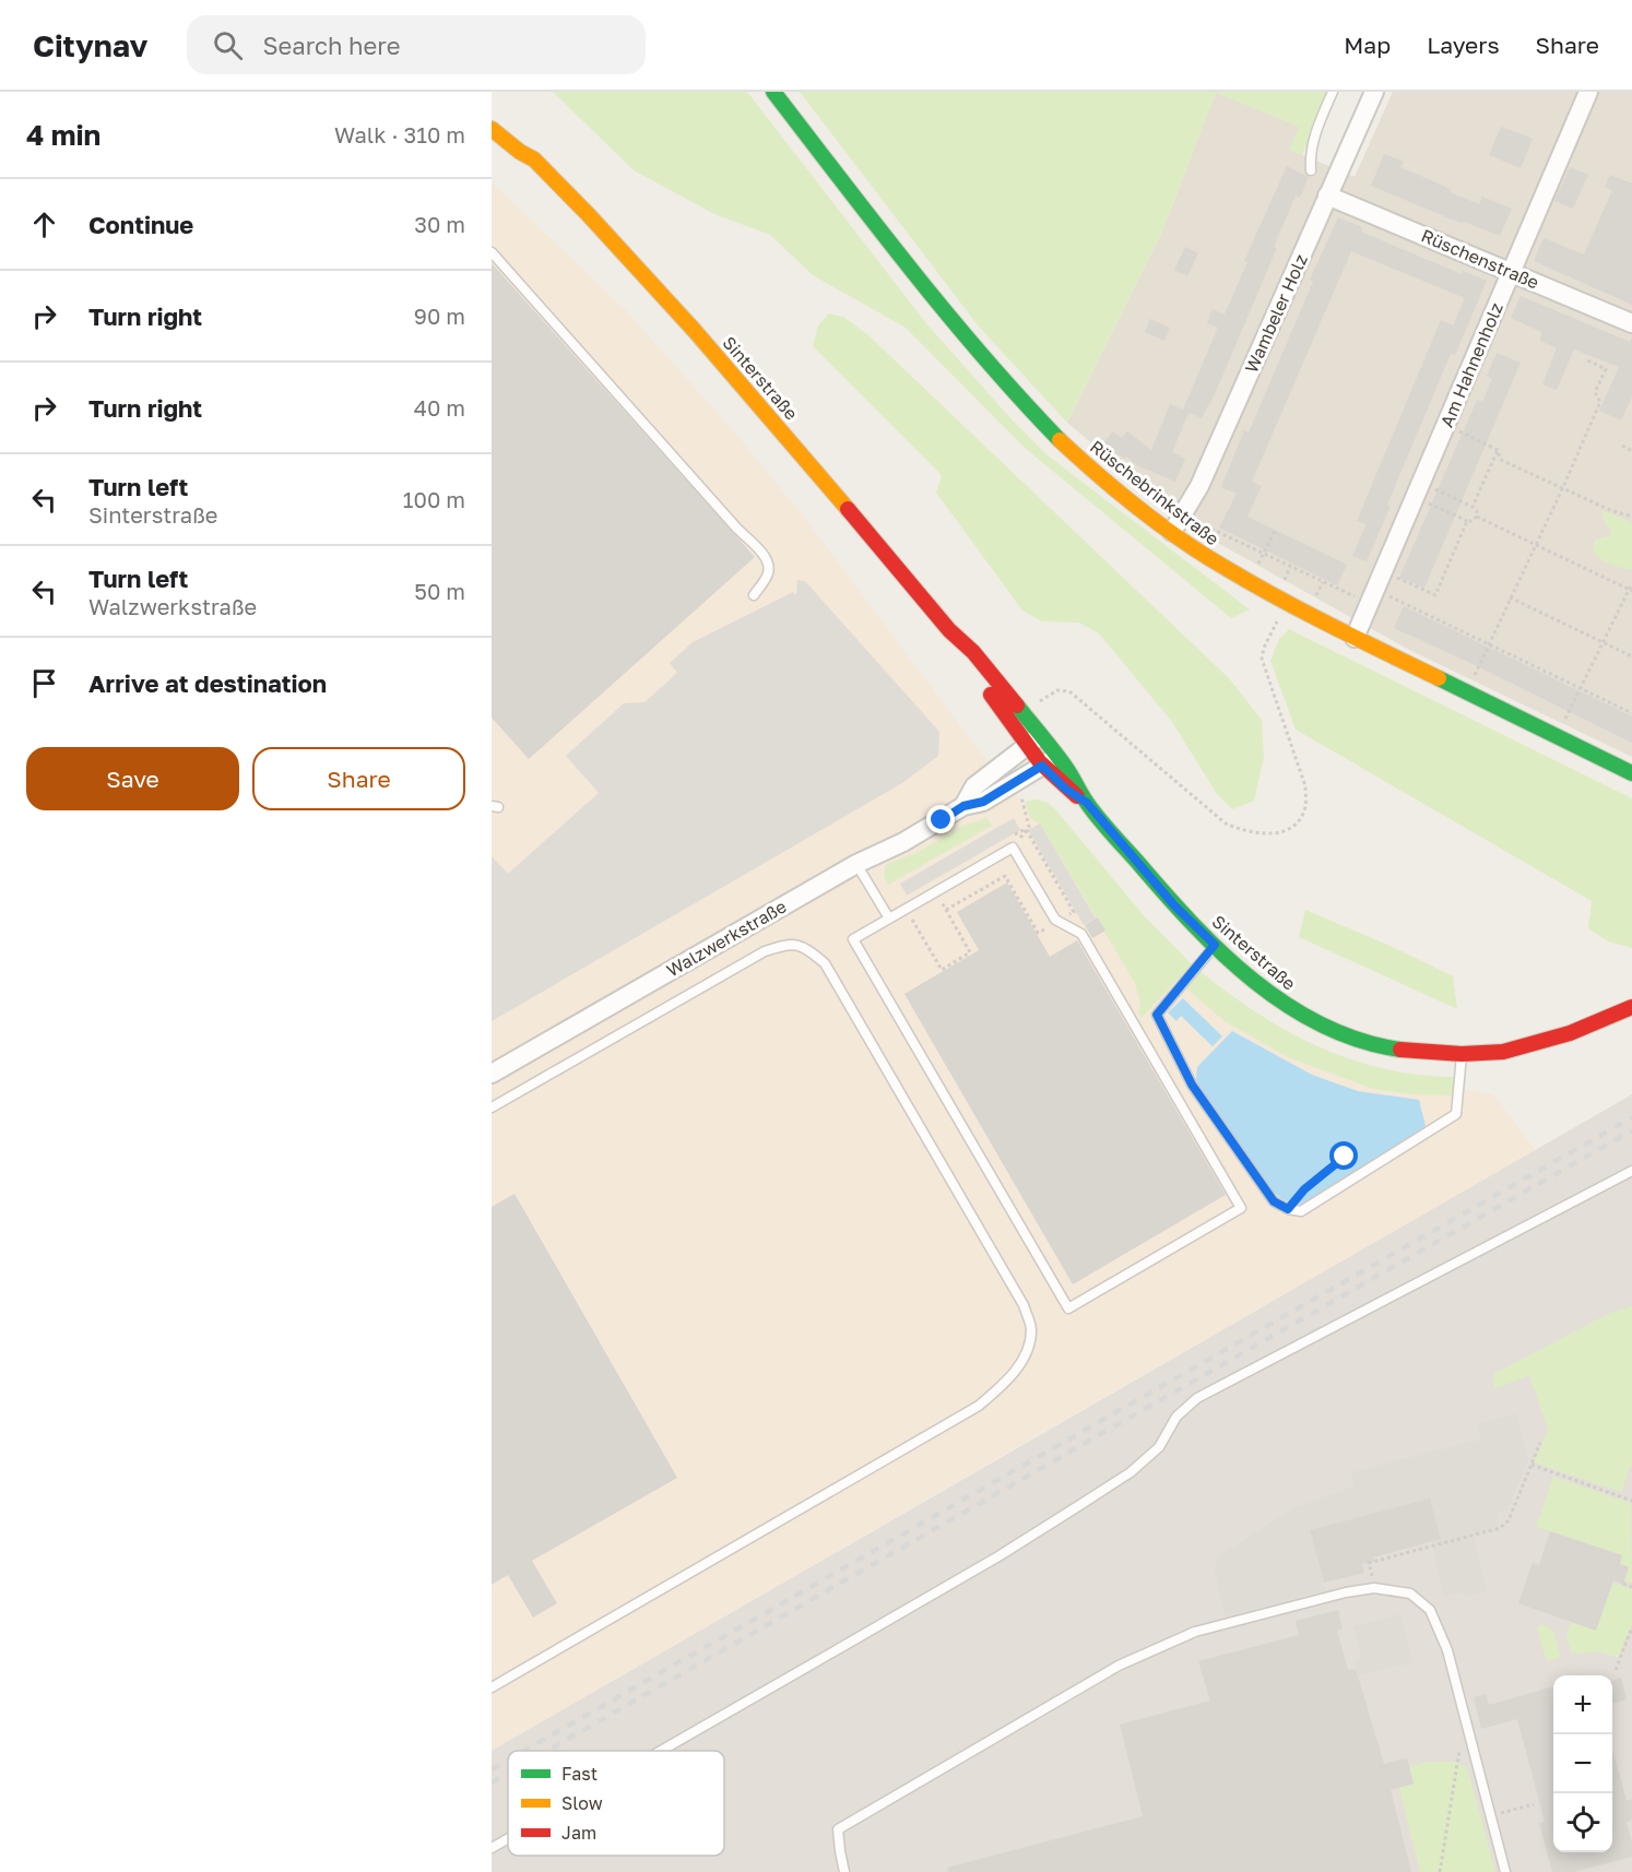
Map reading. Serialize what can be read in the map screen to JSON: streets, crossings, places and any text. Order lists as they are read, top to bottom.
{
  "streets": {
    "street": [
      "Rüschenstraße",
      "Wambeler Holz",
      "Am Hahnenholz",
      "Sinterstraße",
      "Rüschebrinkstraße",
      "Walzwerkstraße"
    ]
  },
  "crossings": [
    ["Rüschenstraße", "Wambeler Holz"],
    ["Rüschenstraße", "Am Hahnenholz"],
    ["Wambeler Holz", "Rüschebrinkstraße"],
    ["Am Hahnenholz", "Rüschebrinkstraße"],
    ["Sinterstraße", "Walzwerkstraße"]
  ],
  "legend": ["Fast", "Slow", "Jam"],
  "page": {
    "header": "Citynav",
    "search": "Search here",
    "nav": ["Map", "Layers", "Share"],
    "heading": ["4 min", "Walk · 310 m"],
    "list": [
      ["Continue", "30 m"],
      ["Turn right", "90 m"],
      ["Turn right", "40 m"],
      ["Turn left", "Sinterstraße", "100 m"],
      ["Turn left", "Walzwerkstraße", "50 m"],
      "Arrive at destination"
    ],
    "buttons": ["Save", "Share"],
    "map_buttons": ["+", "−"]
  }
}
